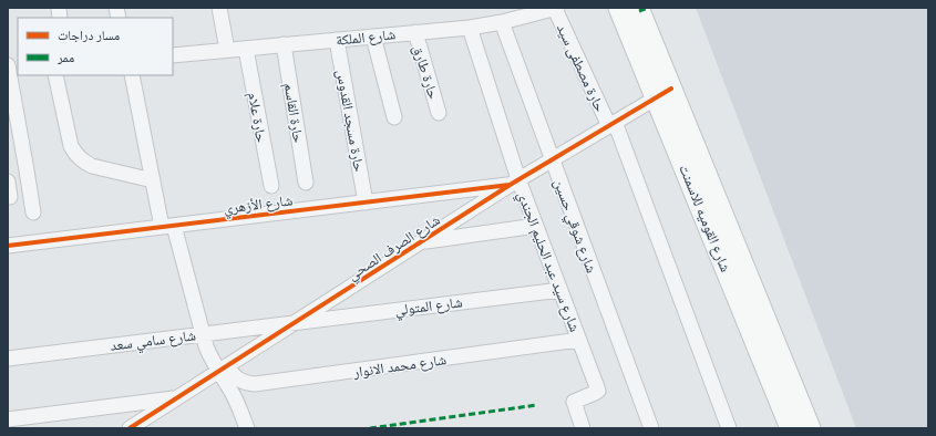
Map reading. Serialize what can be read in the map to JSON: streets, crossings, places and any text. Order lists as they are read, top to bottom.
{
  "streets": {
    "main road": ["شارع القوميه للاسمنت"],
    "street": [
      "شارع الملكة",
      "حارة مصطفى سيد",
      "حارة طارق",
      "حارة القاسم",
      "حارة علام",
      "حارة مسجد القدوس",
      "شارع الأزهري",
      "شارع شوقي حسين",
      "شارع الصرف الصحي",
      "شارع سيد عبد الحليم الجندي",
      "شارع المتولي",
      "شارع سامي سعد",
      "شارع محمد الانوار"
    ]
  },
  "crossings": [
    ["شارع الملكة", "حارة مصطفى سيد"],
    ["شارع الملكة", "حارة طارق"],
    ["شارع الملكة", "حارة القاسم"],
    ["شارع الملكة", "حارة علام"],
    ["شارع الملكة", "حارة مسجد القدوس"],
    ["شارع الملكة", "شارع شوقي حسين"],
    ["شارع الملكة", "شارع سيد عبد الحليم الجندي"],
    ["حارة مصطفى سيد", "شارع الصرف الصحي"],
    ["حارة مسجد القدوس", "شارع الأزهري"],
    ["شارع الأزهري", "شارع الصرف الصحي"],
    ["شارع الأزهري", "شارع سيد عبد الحليم الجندي"],
    ["شارع القوميه للاسمنت", "شارع الصرف الصحي"],
    ["شارع شوقي حسين", "شارع الصرف الصحي"],
    ["شارع الصرف الصحي", "شارع سيد عبد الحليم الجندي"],
    ["شارع الصرف الصحي", "شارع المتولي"],
    ["شارع الصرف الصحي", "شارع سامي سعد"],
    ["شارع الصرف الصحي", "شارع محمد الانوار"],
    ["شارع سيد عبد الحليم الجندي", "شارع المتولي"],
    ["شارع سيد عبد الحليم الجندي", "شارع محمد الانوار"],
    ["شارع المتولي", "شارع سامي سعد"]
  ],
  "legend": ["مسار دراجات", "ممر"]
}
